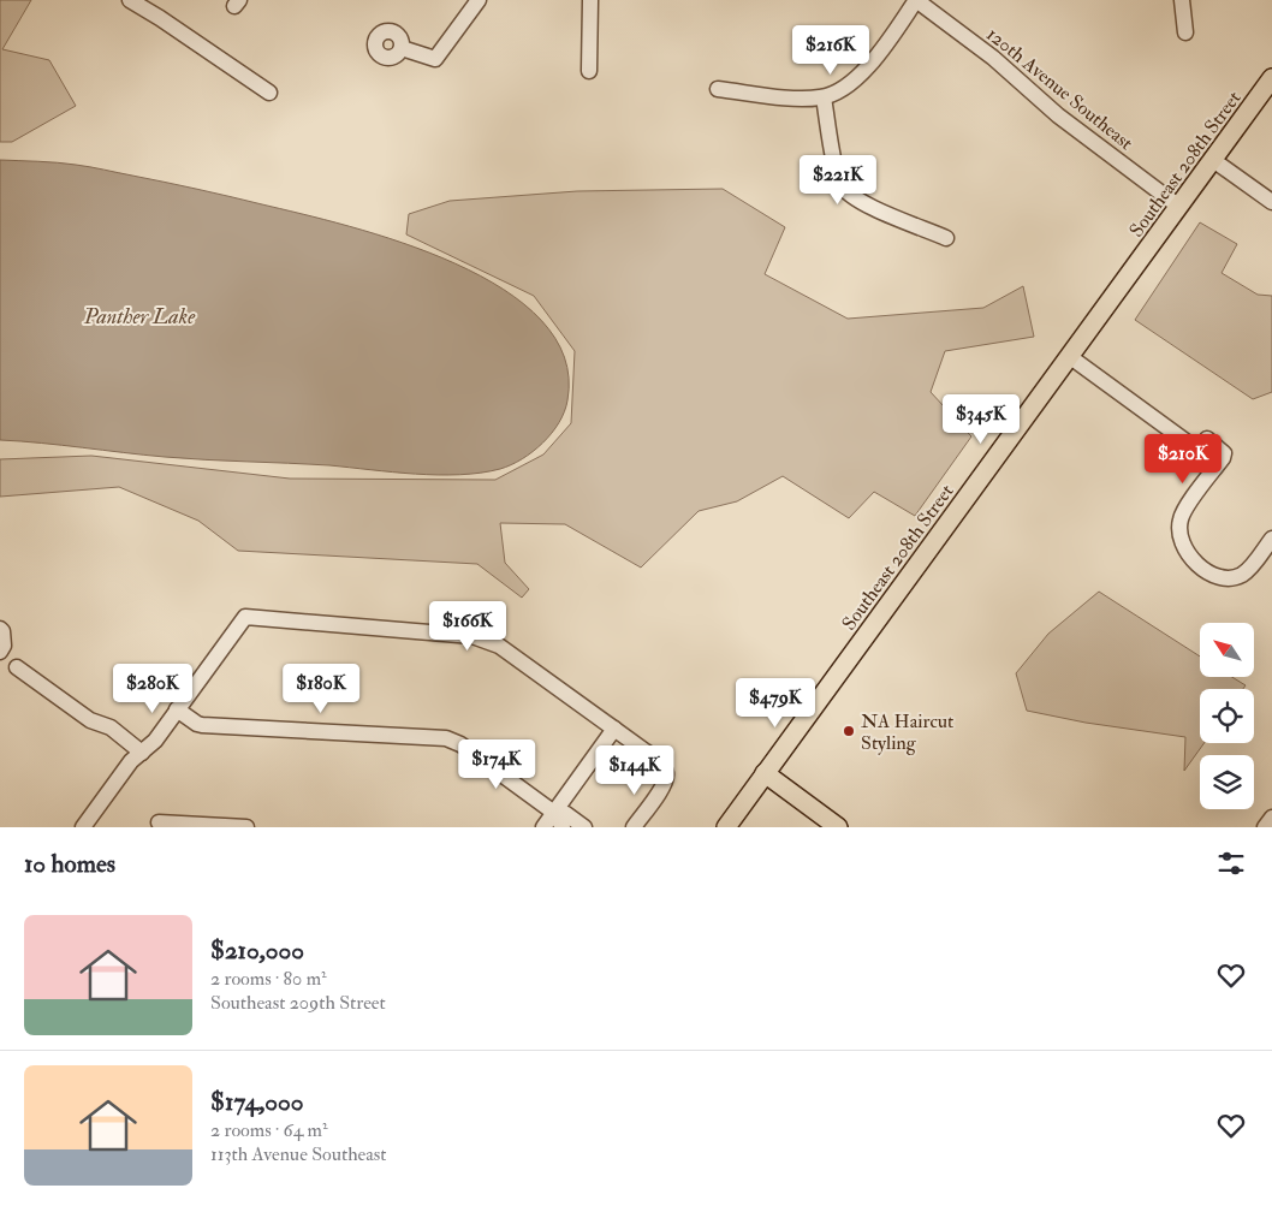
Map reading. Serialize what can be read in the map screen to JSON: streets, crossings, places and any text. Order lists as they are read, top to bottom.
{
  "streets": {
    "main road": ["Southeast 208th Street"],
    "street": ["120th Avenue Southeast"]
  },
  "crossings": [
    ["120th Avenue Southeast", "Southeast 208th Street"]
  ],
  "water": ["Panther Lake"],
  "places": ["NA Haircut Styling"],
  "north": "top left",
  "page": {
    "price": [
      "$216K",
      "$221K",
      "$345K",
      "$210K",
      "$166K",
      "$280K",
      "$180K",
      "$479K",
      "$174K",
      "$144K"
    ],
    "heading": "10 homes",
    "list": [
      {
        "name": "$210,000",
        "note": "2 rooms · 80 m² · Southeast 209th Street"
      },
      {
        "name": "$174,000",
        "note": "2 rooms · 64 m² · 113th Avenue Southeast"
      }
    ]
  }
}
